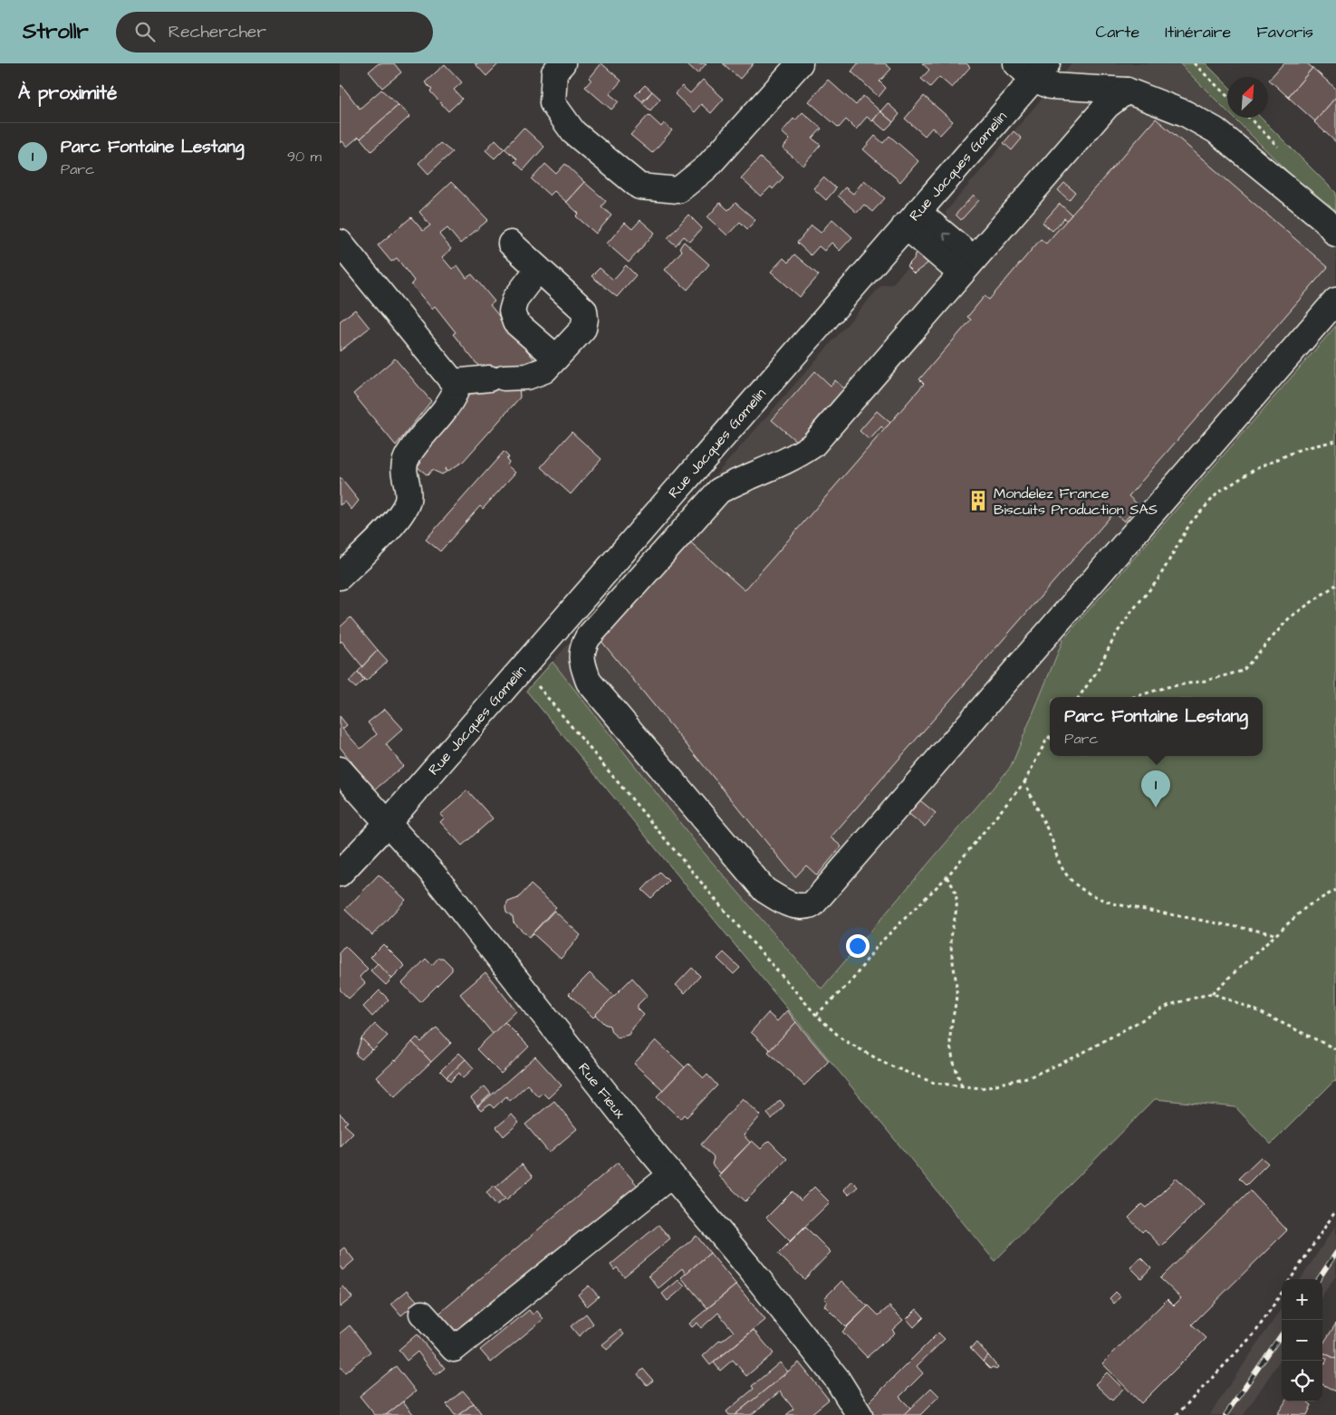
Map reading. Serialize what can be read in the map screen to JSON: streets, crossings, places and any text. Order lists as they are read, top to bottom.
{
  "streets": {
    "street": ["Rue Jacques Gamelin", "Rue Fieux"]
  },
  "crossings": [
    ["Rue Jacques Gamelin", "Rue Fieux"]
  ],
  "places": {
    "building": ["Mondelez France Biscuits Production SAS"]
  },
  "north": "top right",
  "page": {
    "header": "Strollr",
    "search": "Rechercher",
    "nav": ["Carte", "Itinéraire", "Favoris"],
    "heading": "À proximité",
    "list": [
      {
        "mark": "1",
        "name": "Parc Fontaine Lestang",
        "note": "Parc",
        "value": "90 m"
      }
    ],
    "popup": ["Parc Fontaine Lestang", "Parc"],
    "pins": "1",
    "map_buttons": ["+", "−"]
  }
}
